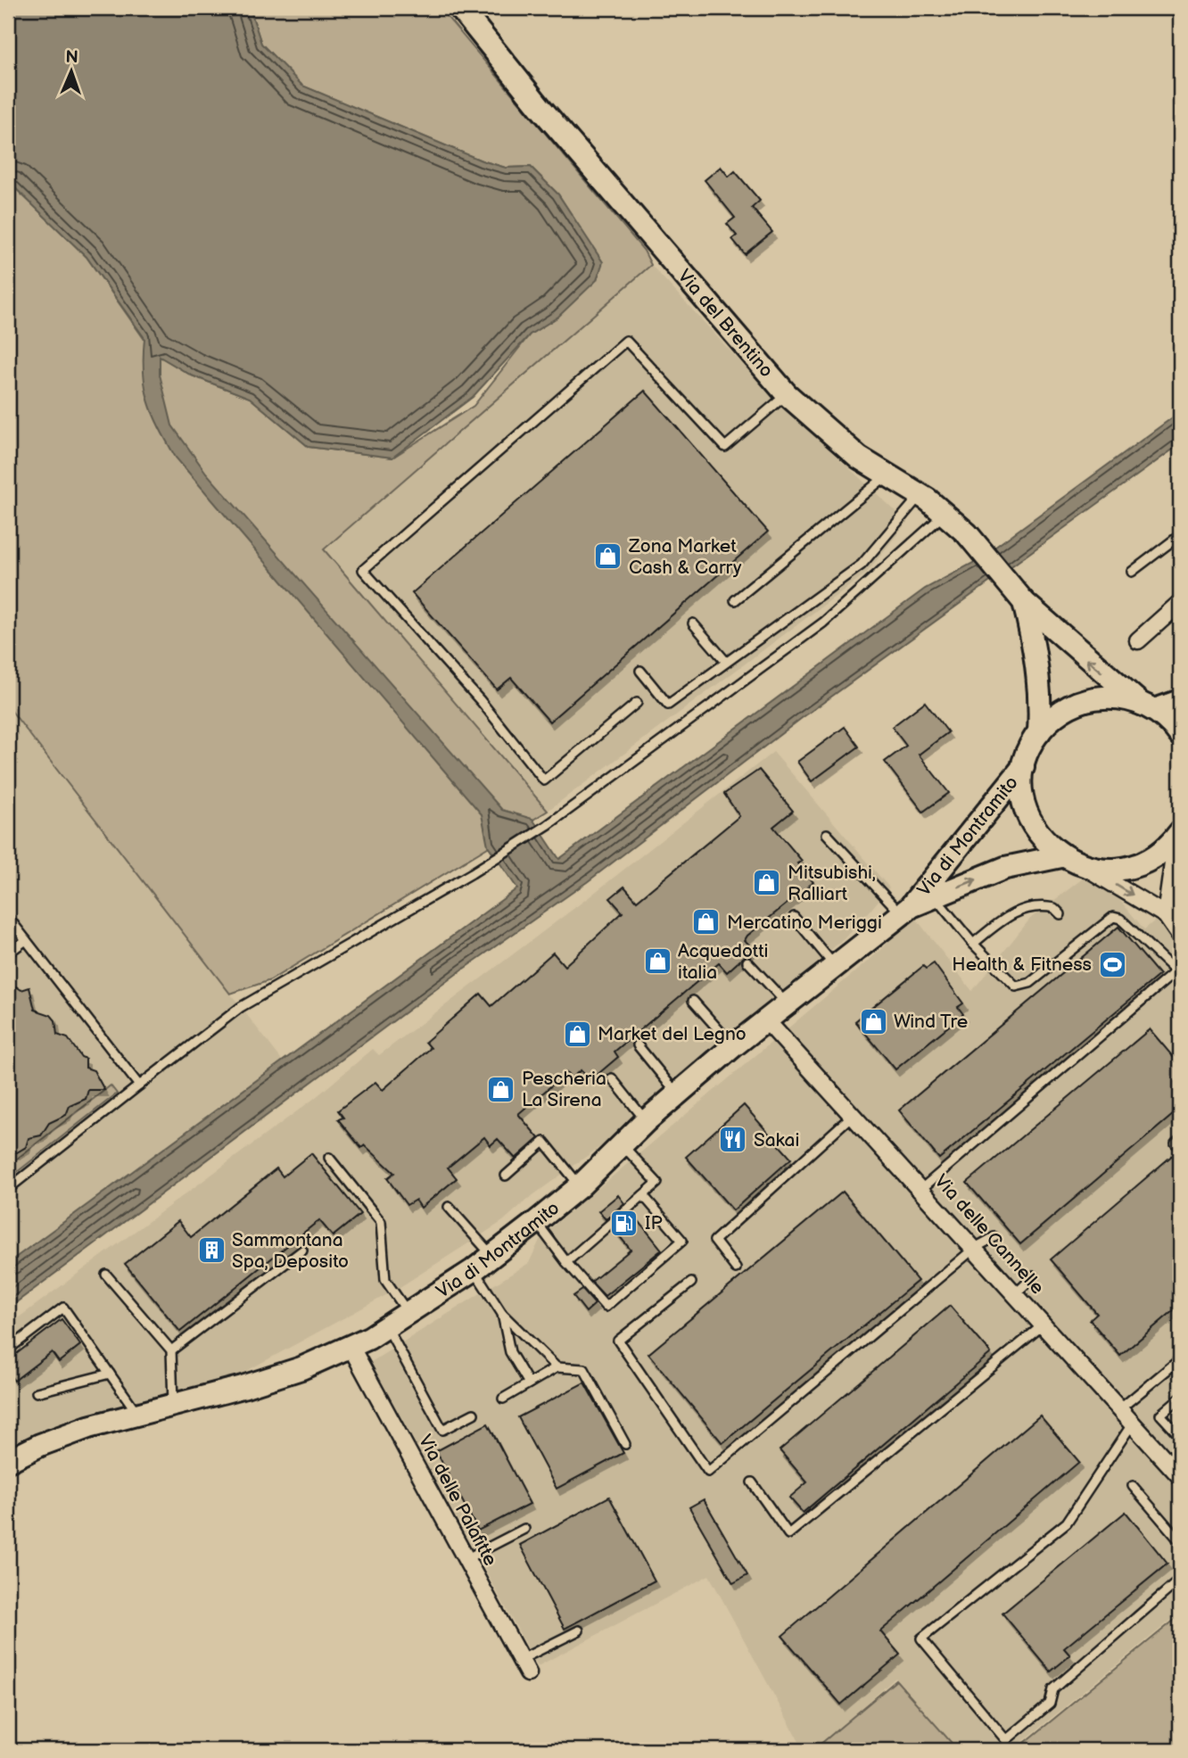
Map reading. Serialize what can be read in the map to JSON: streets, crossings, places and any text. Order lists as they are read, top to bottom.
{
  "streets": {
    "main road": ["Via del Brentino", "Via di Montramito"],
    "street": ["Via delle Cannelle", "Via delle Palafitte"]
  },
  "crossings": [
    ["Via del Brentino", "Via di Montramito"],
    ["Via di Montramito", "Via delle Cannelle"],
    ["Via di Montramito", "Via delle Palafitte"]
  ],
  "places": {
    "shop": [
      "Zona Market Cash & Carry",
      "Mitsubishi, Ralliart",
      "Mercatino Meriggi",
      "Acquedotti italia",
      "Wind Tre",
      "Market del Legno",
      "Pescheria La Sirena"
    ],
    "sports": ["Health & Fitness"],
    "restaurant": ["Sakai"],
    "fuel station": ["IP"],
    "building": ["Sammontana Spa, Deposito"]
  },
  "north": "top"
}
